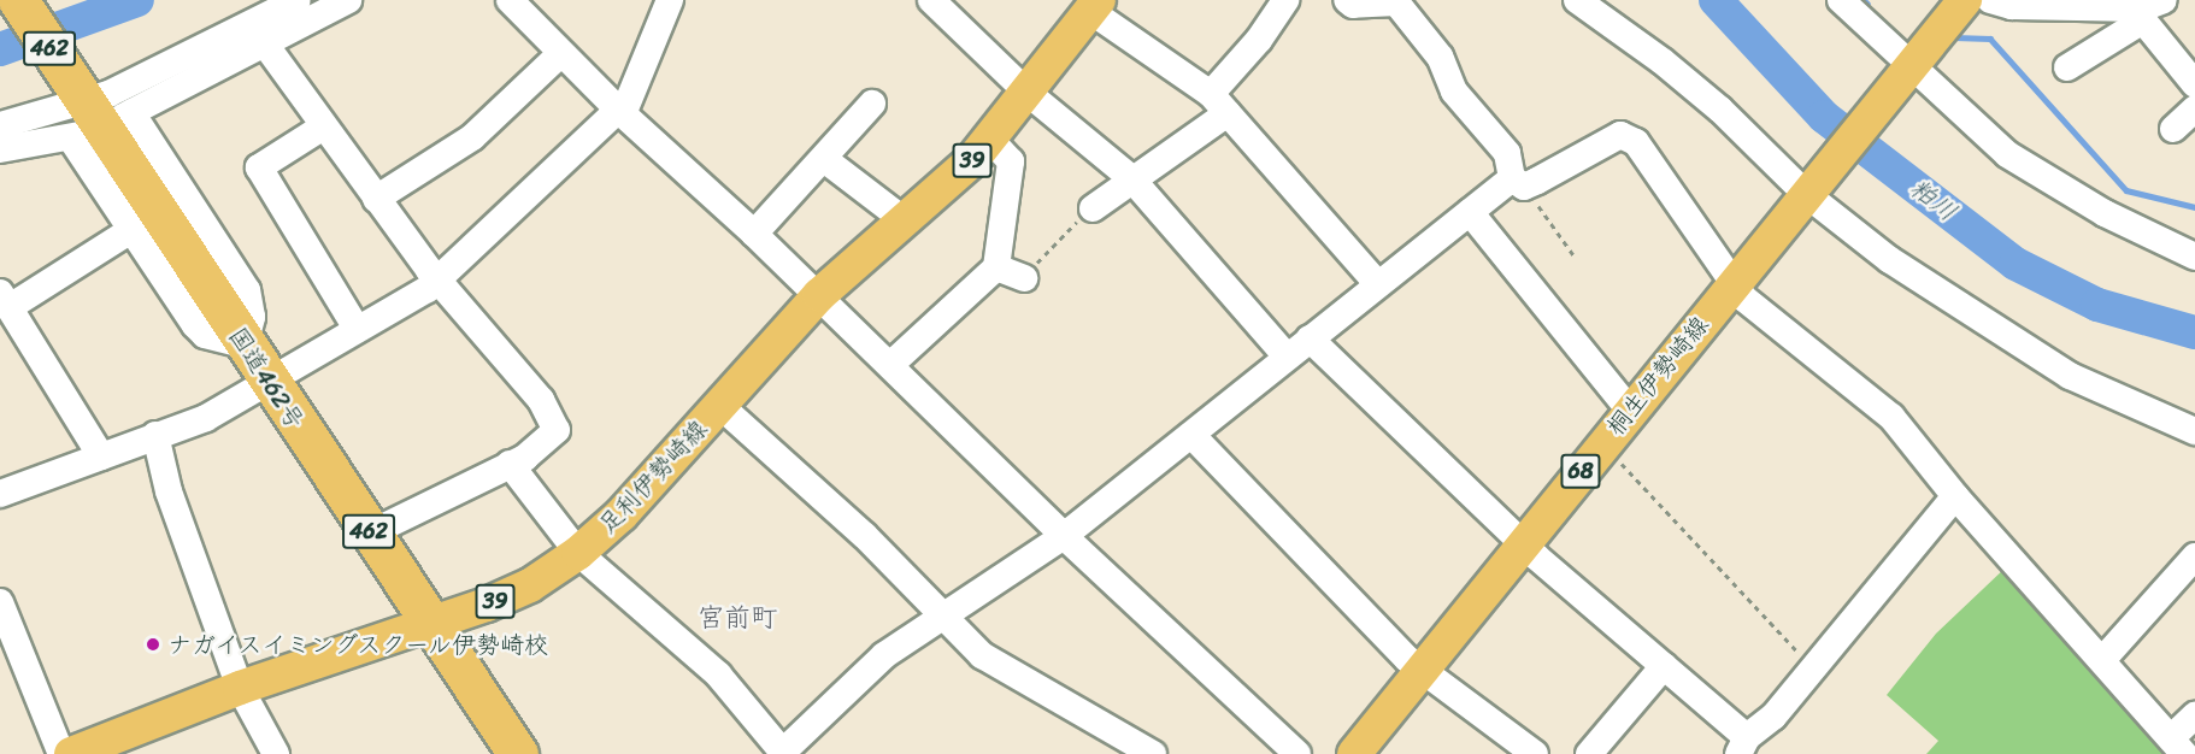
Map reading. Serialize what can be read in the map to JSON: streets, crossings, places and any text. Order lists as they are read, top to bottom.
{
  "streets": {
    "highway": ["462", "国道462号"],
    "main road": [
      "39",
      "桐生伊勢崎線",
      "68",
      "足利伊勢崎線"
    ]
  },
  "crossings": [
    ["国道462号", "足利伊勢崎線"]
  ],
  "districts": ["宮前町"],
  "water": ["粕川"],
  "places": ["ナガイスイミングスクール伊勢崎校"]
}
